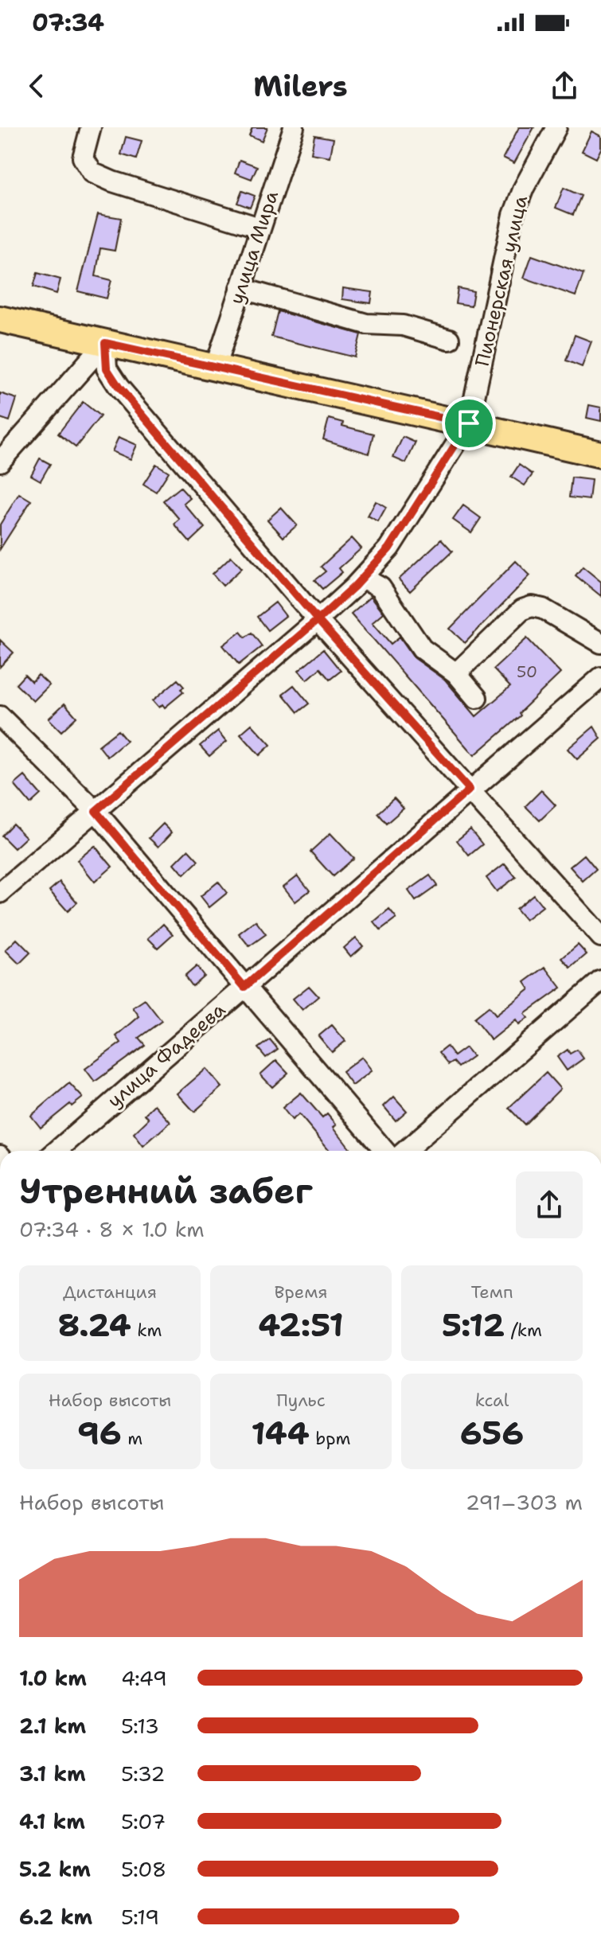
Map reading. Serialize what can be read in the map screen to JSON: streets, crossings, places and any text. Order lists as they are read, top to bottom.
{
  "streets": {
    "street": ["улица Мира", "Пионерская улица", "улица Фадеева"]
  },
  "house_numbers": ["50"],
  "page": {
    "status": "07:34",
    "header": "Milers",
    "heading": ["Утренний забег", "07:34 · 8 × 1.0 km"],
    "stats": [
      ["Дистанция", "8.24 km"],
      ["Время", "42:51"],
      ["Темп", "5:12 /km"],
      ["Набор высоты", "96 m"],
      ["Пульс", "144 bpm"],
      ["kcal", "656"]
    ],
    "chart": ["Набор высоты", "291–303 m"],
    "list": [
      {
        "name": "1.0 km",
        "note": "4:49"
      },
      {
        "name": "2.1 km",
        "note": "5:13"
      },
      {
        "name": "3.1 km",
        "note": "5:32"
      },
      {
        "name": "4.1 km",
        "note": "5:07"
      },
      {
        "name": "5.2 km",
        "note": "5:08"
      },
      {
        "name": "6.2 km",
        "note": "5:19"
      }
    ]
  }
}
